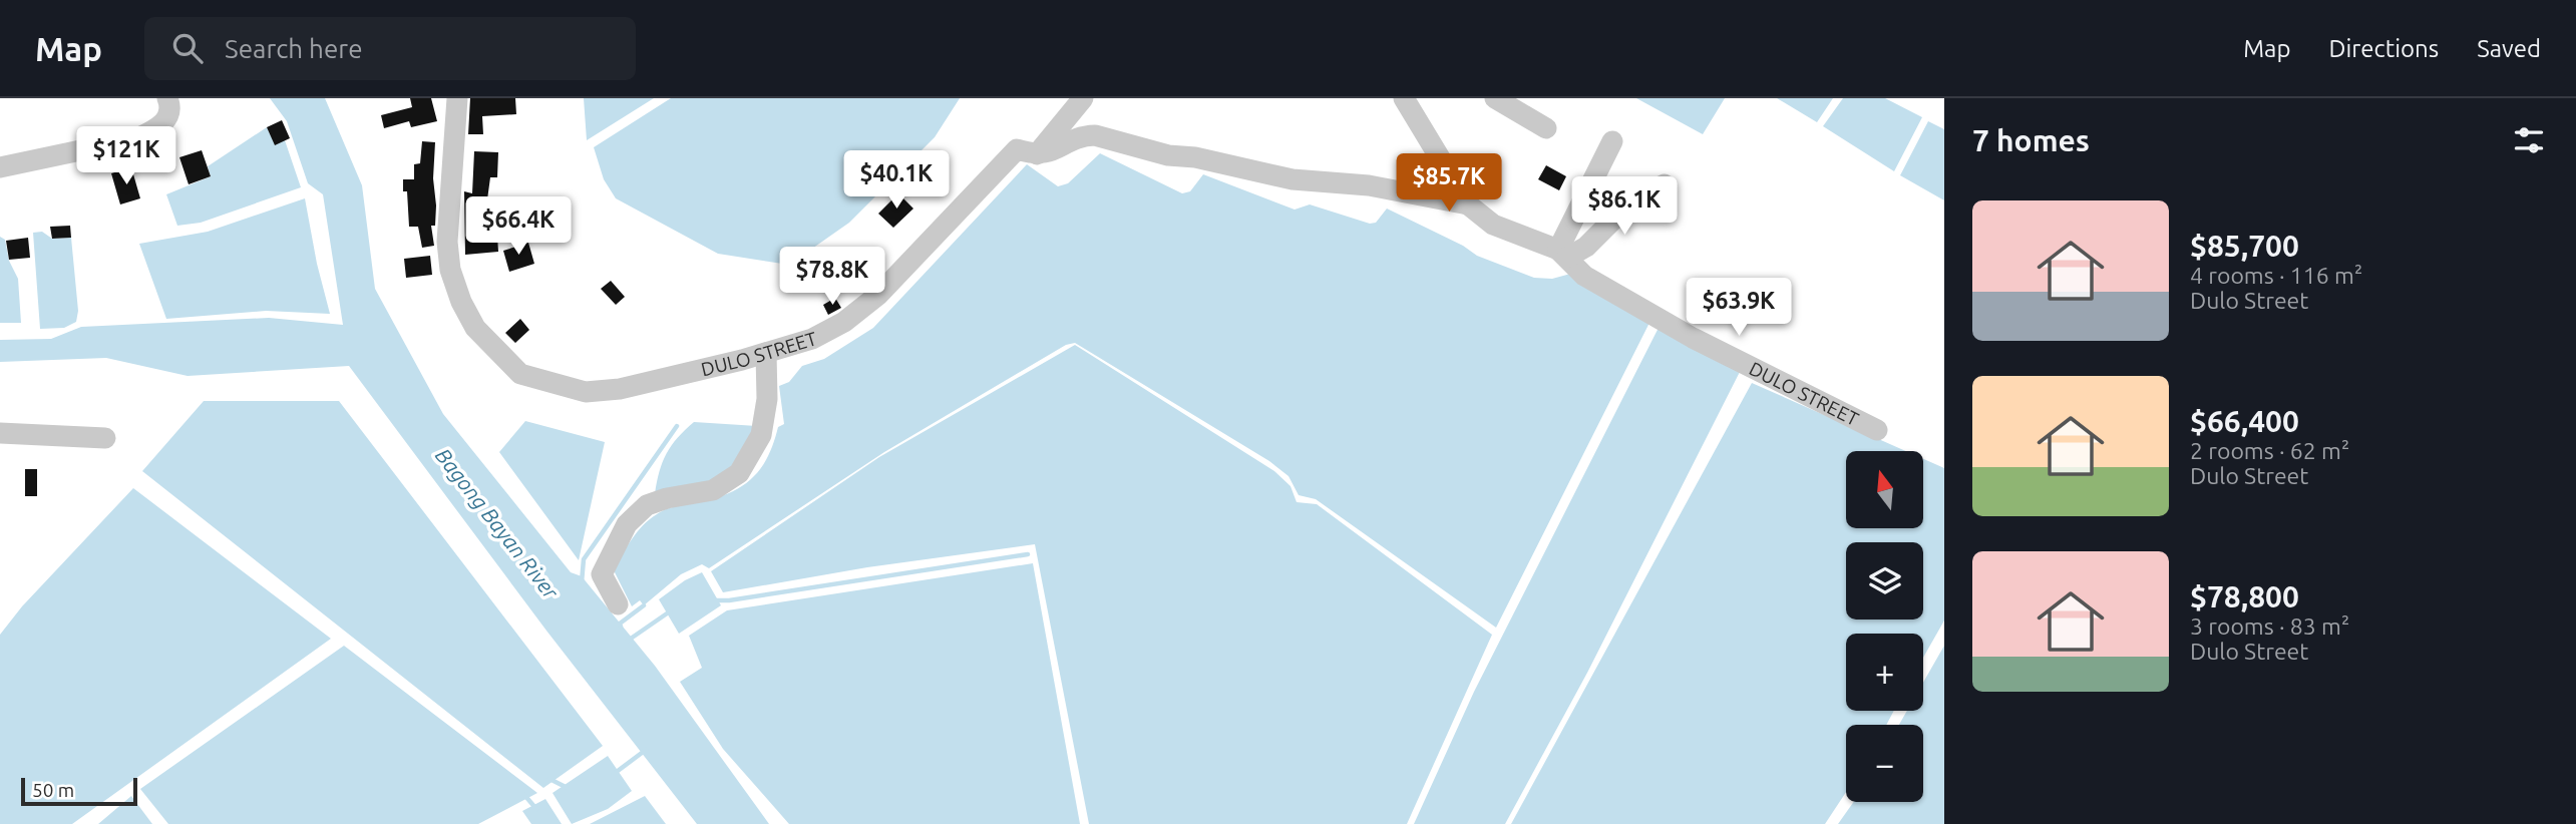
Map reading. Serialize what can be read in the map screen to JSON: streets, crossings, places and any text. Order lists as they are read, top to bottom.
{
  "streets": {
    "street": ["DULO STREET"]
  },
  "water": ["Bagong Bayan River"],
  "scale_bar": "50 m",
  "north": "top",
  "page": {
    "header": "Map",
    "search": "Search here",
    "nav": ["Map", "Directions", "Saved"],
    "heading": "7 homes",
    "price": [
      "$121K",
      "$40.1K",
      "$85.7K",
      "$86.1K",
      "$66.4K",
      "$78.8K",
      "$63.9K"
    ],
    "list": [
      {
        "name": "$85,700",
        "note": "4 rooms · 116 m² · Dulo Street"
      },
      {
        "name": "$66,400",
        "note": "2 rooms · 62 m² · Dulo Street"
      },
      {
        "name": "$78,800",
        "note": "3 rooms · 83 m² · Dulo Street"
      }
    ],
    "map_buttons": ["+", "−"],
    "scale": "50 m"
  }
}
